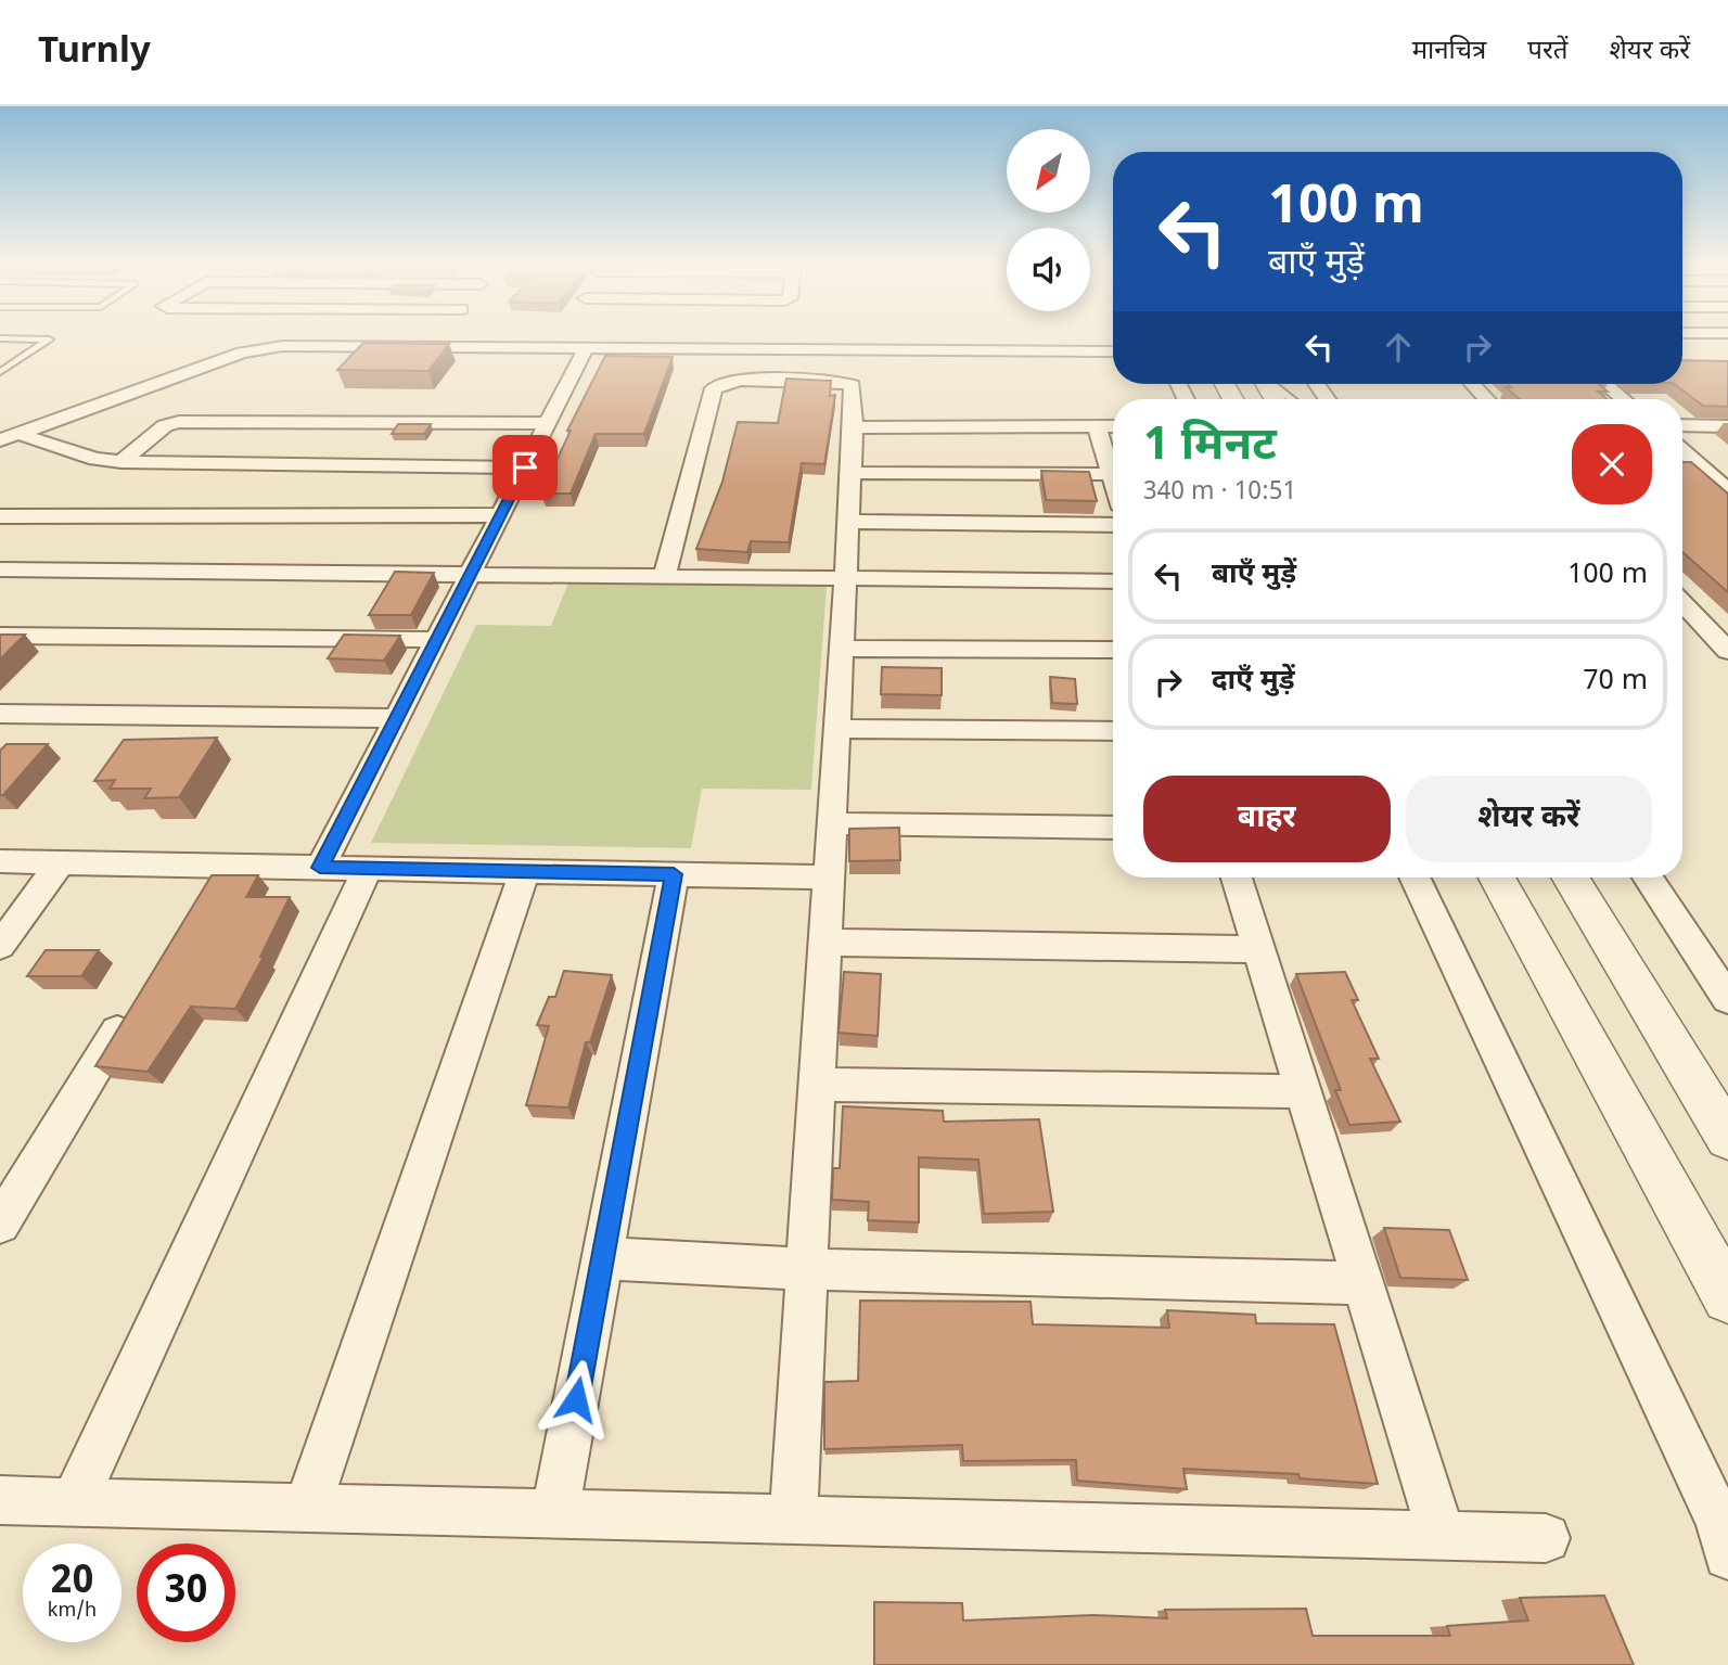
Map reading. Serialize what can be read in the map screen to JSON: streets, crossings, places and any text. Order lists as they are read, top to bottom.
{
  "north": "bottom left",
  "page": {
    "header": "Turnly",
    "nav": ["मानचित्र", "परतें", "शेयर करें"],
    "turn": ["100 m", "बाएँ मुड़ें"],
    "heading": ["1 मिनट", "340 m · 10:51"],
    "list": [
      {
        "name": "बाएँ मुड़ें",
        "value": "100 m"
      },
      {
        "name": "दाएँ मुड़ें",
        "value": "70 m"
      }
    ],
    "buttons": ["बाहर", "शेयर करें"],
    "speed": "20 km/h",
    "limit": "30"
  }
}
